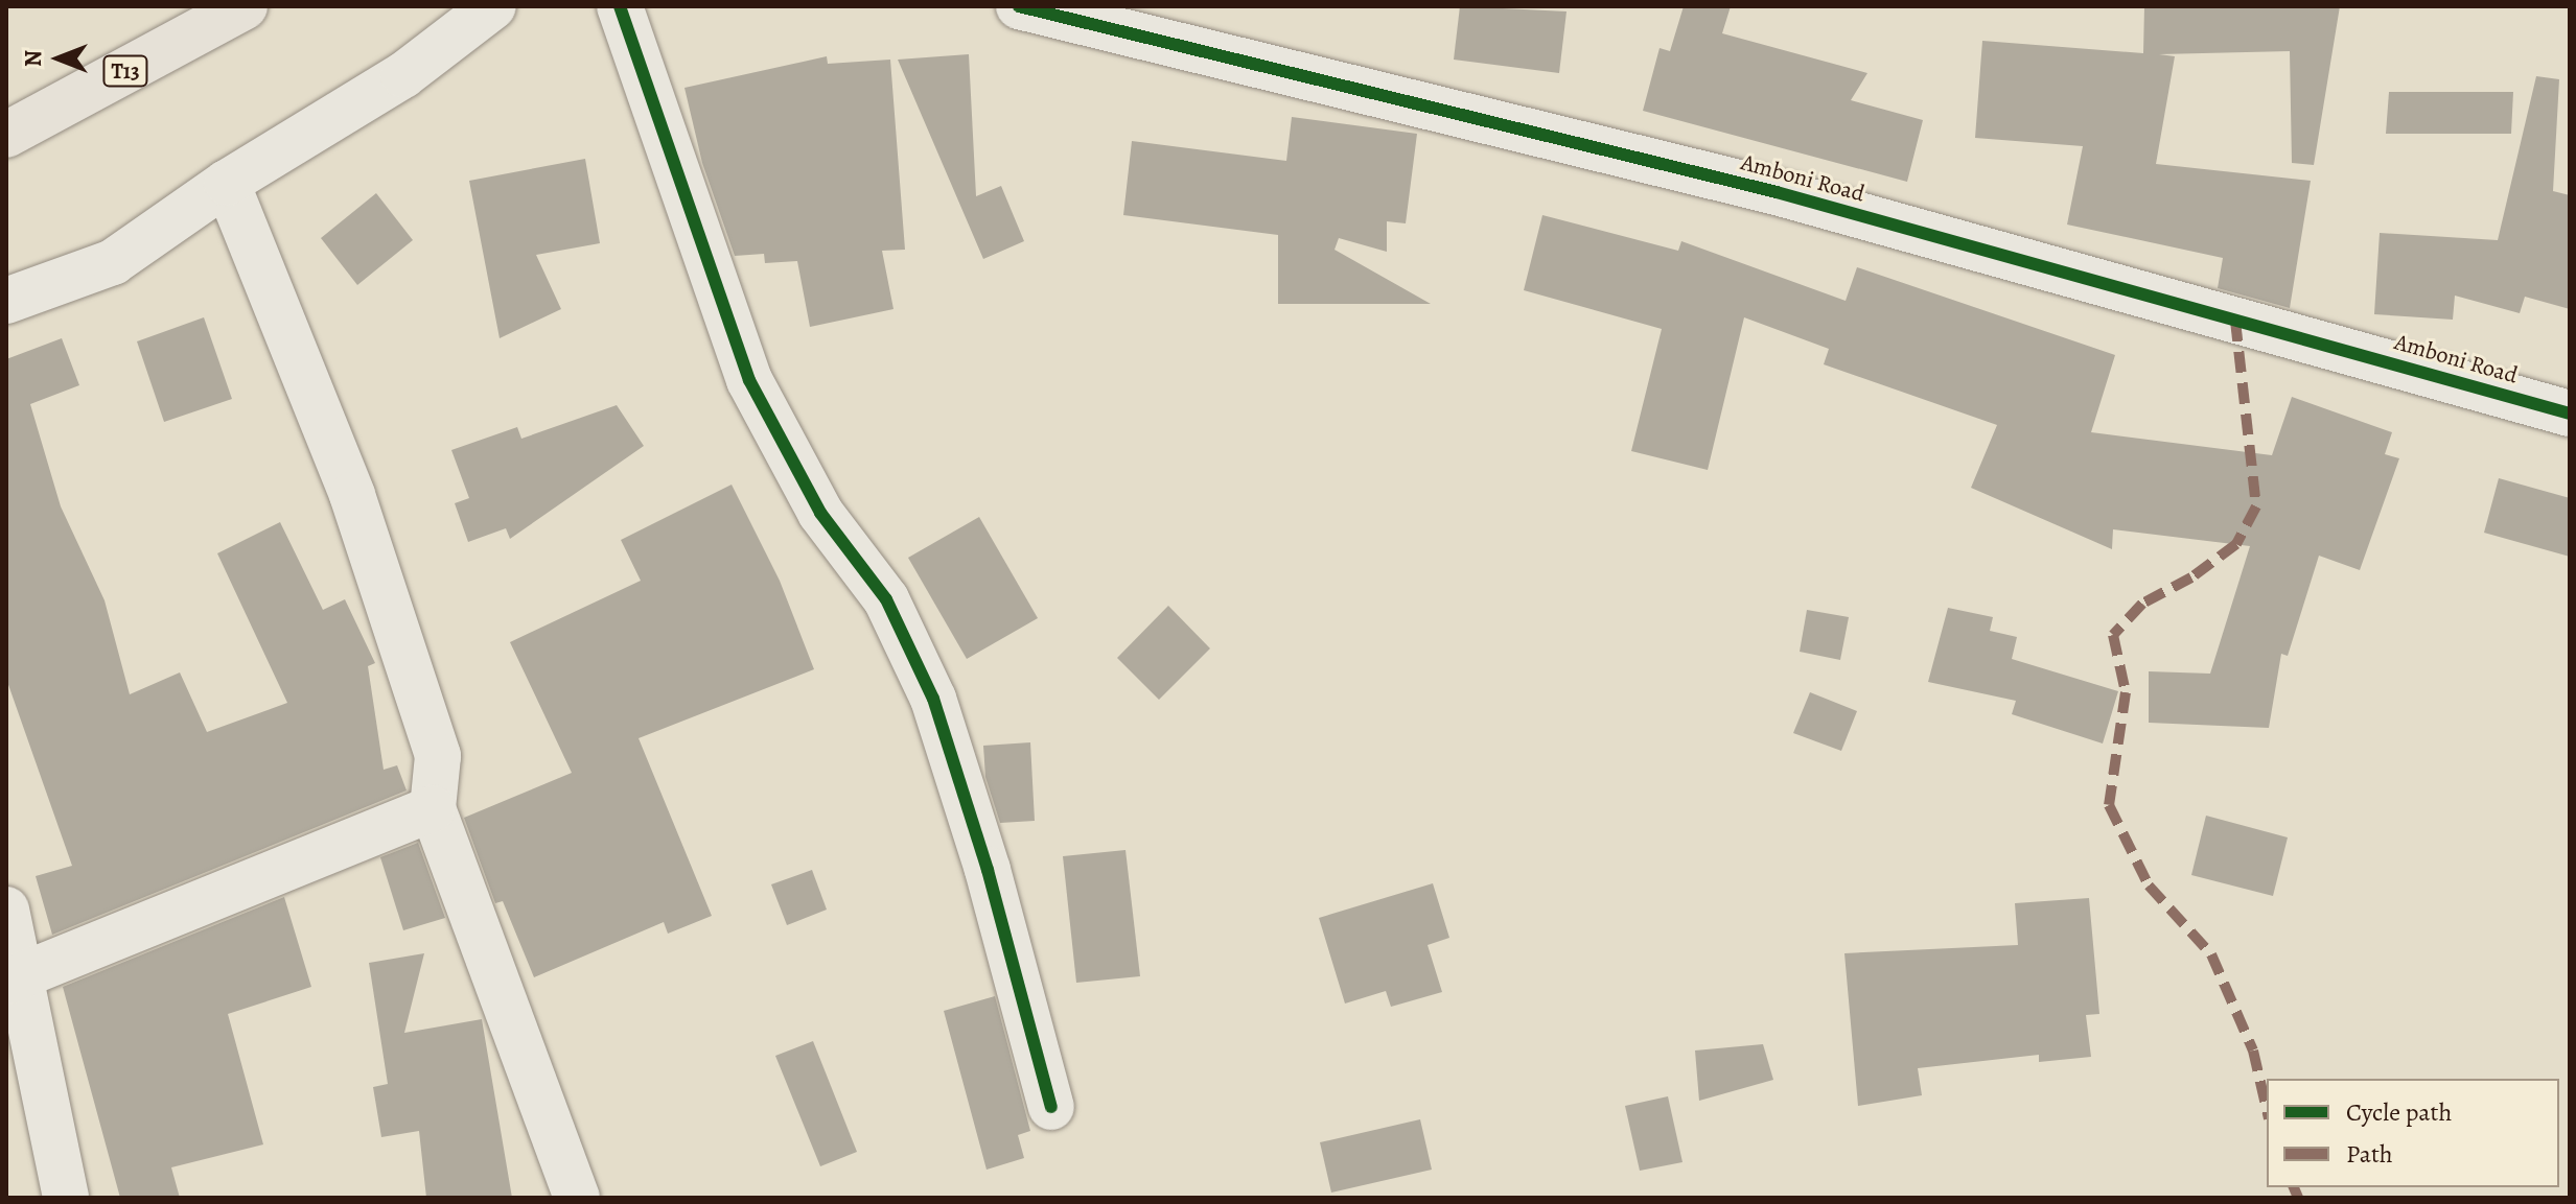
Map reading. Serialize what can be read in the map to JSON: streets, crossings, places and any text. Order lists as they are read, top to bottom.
{
  "streets": {
    "highway": ["T13"],
    "street": ["Amboni Road"]
  },
  "legend": ["Cycle path", "Path"],
  "north": "left"
}
